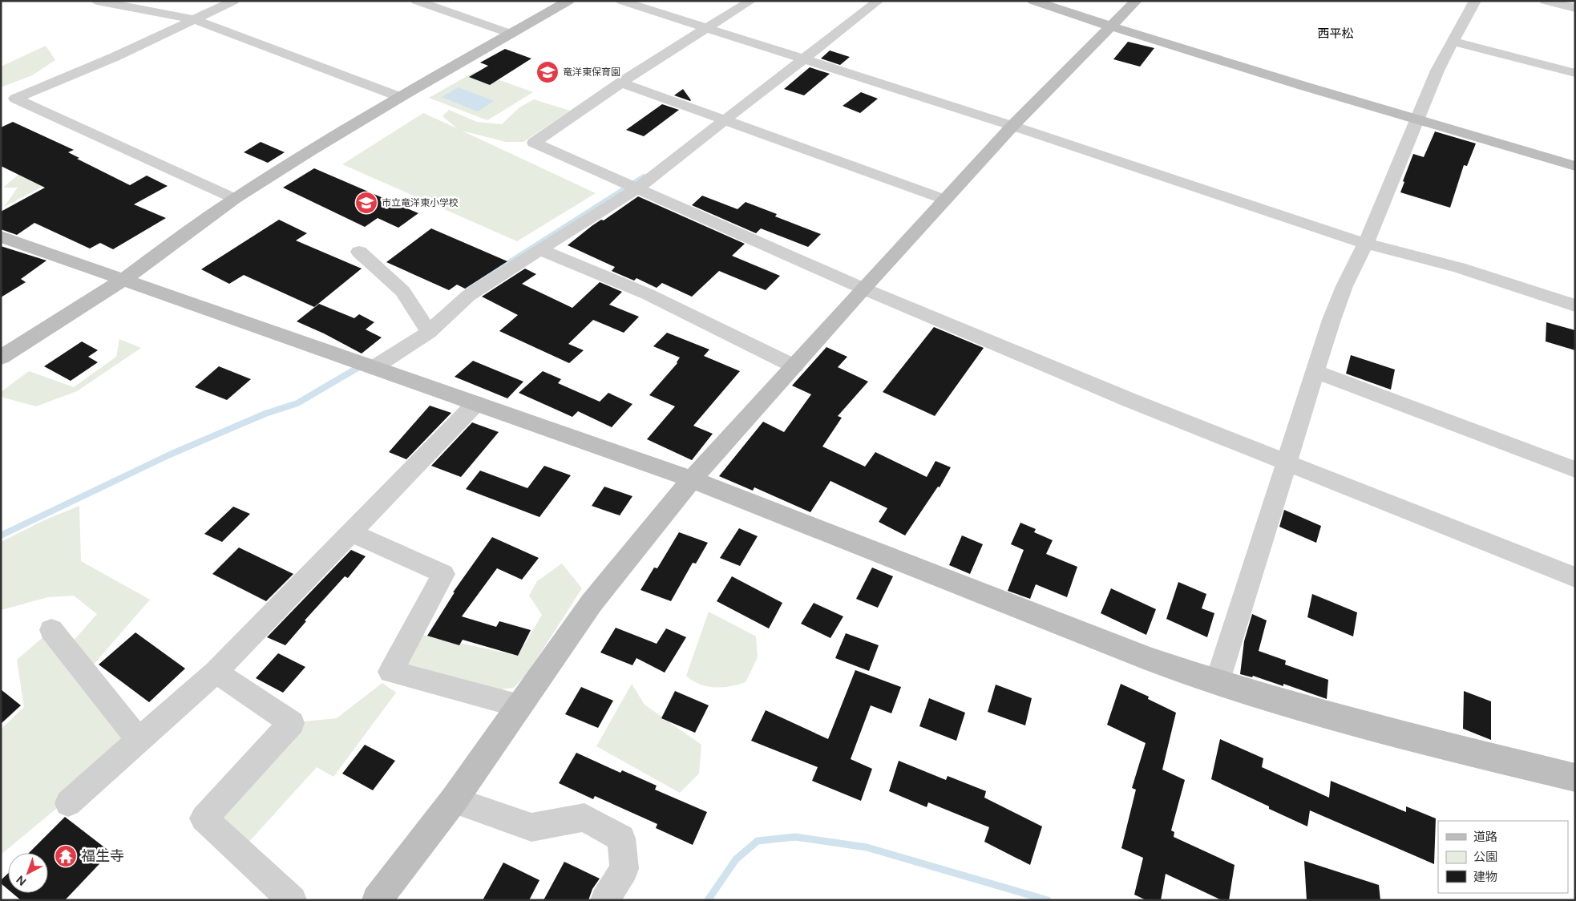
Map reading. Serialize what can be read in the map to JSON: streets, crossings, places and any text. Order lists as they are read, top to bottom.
{
  "districts": ["西平松"],
  "places": {
    "school or university": ["竜洋東保育園", "市立竜洋東小学校"],
    "temple": ["福生寺"]
  },
  "legend": ["道路", "公園", "建物"],
  "north": "bottom left"
}
